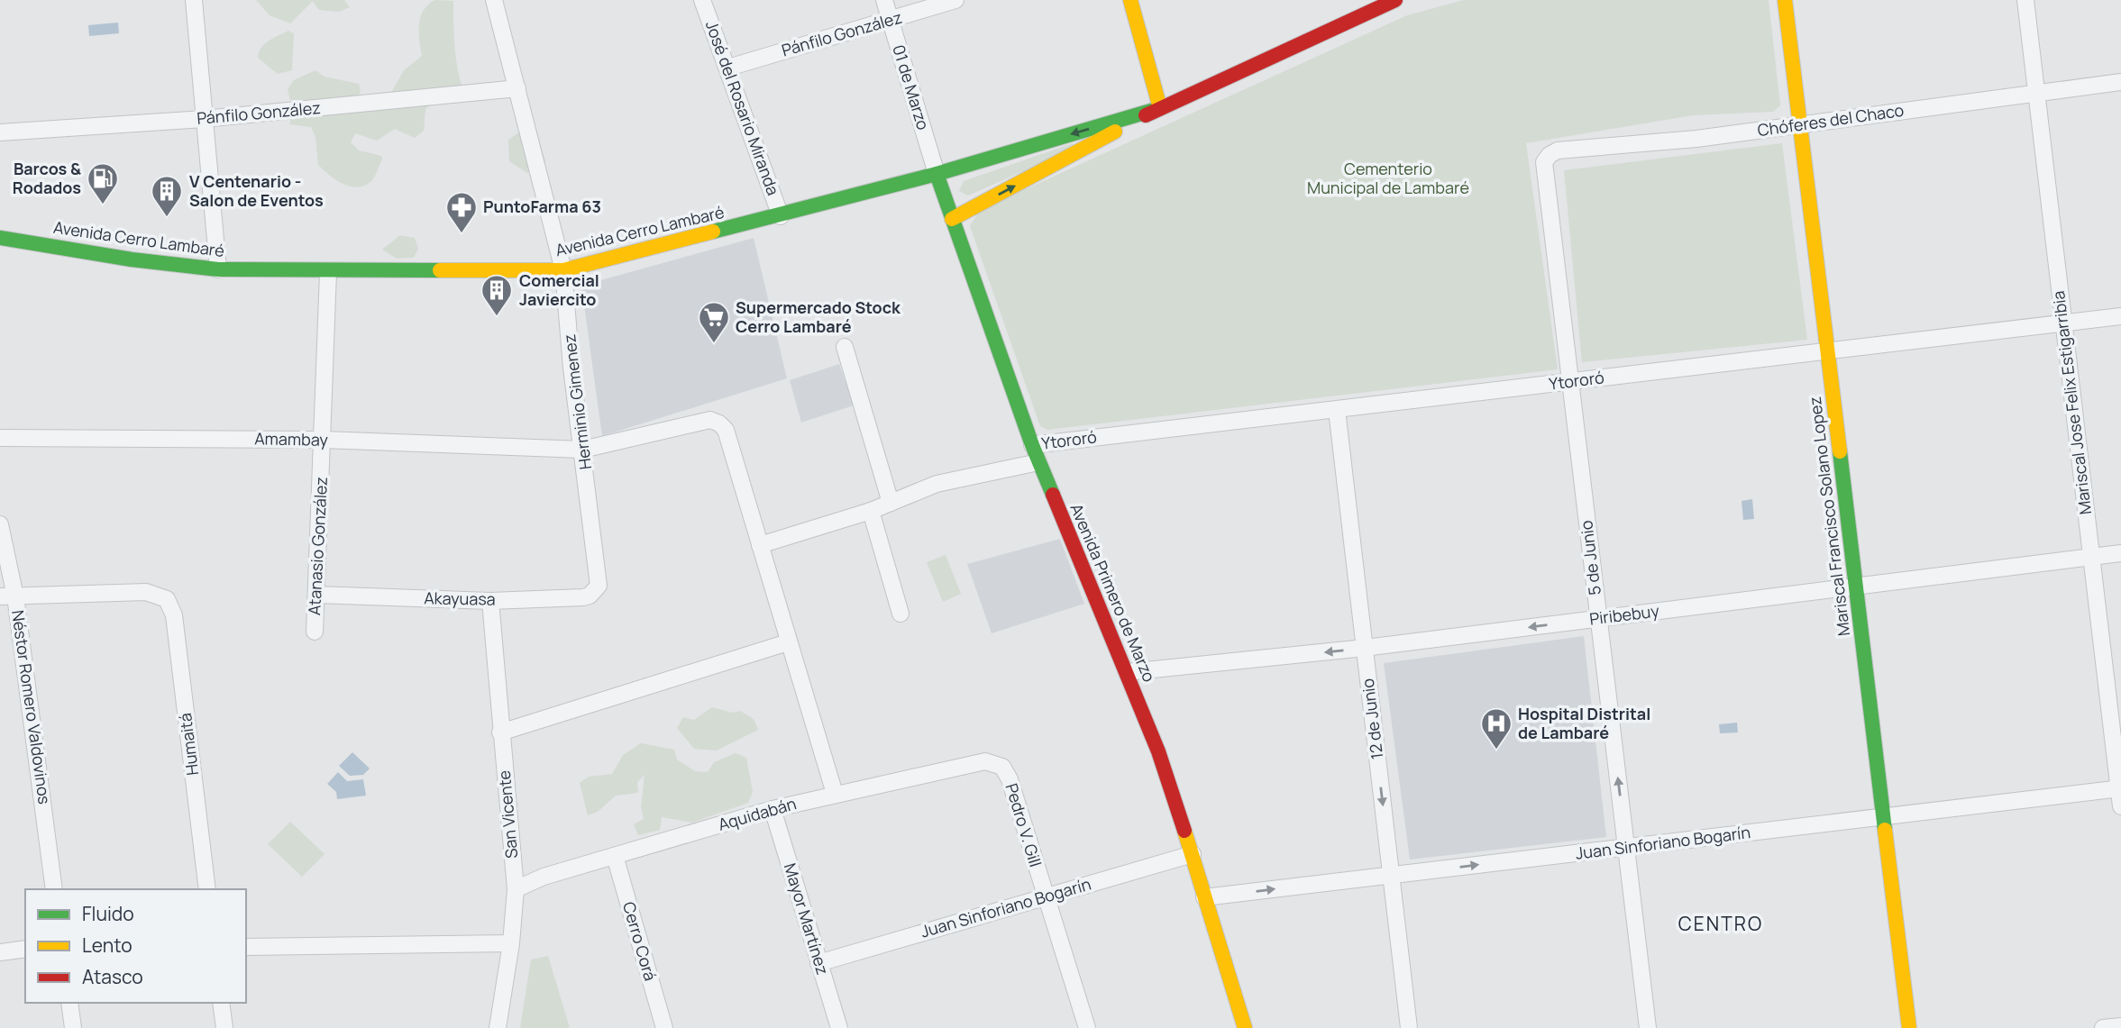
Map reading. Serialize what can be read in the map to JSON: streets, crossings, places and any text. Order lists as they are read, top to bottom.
{
  "streets": {
    "main road": ["Avenida Cerro Lambaré", "Mariscal Francisco Solano Lopez", "Avenida Primero de Marzo"],
    "street": [
      "Pánfilo González",
      "01 de Marzo",
      "José del Rosario Miranda",
      "Chóferes del Chaco",
      "Ytororó",
      "Herminio Gimenez",
      "Mariscal Jose Felix Estigarribia",
      "Amambay",
      "Atanasio González",
      "5 de Junio",
      "Akayuasa",
      "Piribebuy",
      "Néstor Romero Valdovinos",
      "12 de Junio",
      "Humaitá",
      "San Vicente",
      "Aquidabán",
      "Pedro V. Gill",
      "Juan Sinforiano Bogarín",
      "Mayor Martínez",
      "Cerro Corá"
    ]
  },
  "crossings": [
    ["Pánfilo González", "01 de Marzo"],
    ["Pánfilo González", "José del Rosario Miranda"],
    ["Pánfilo González", "Herminio Gimenez"],
    ["01 de Marzo", "Avenida Cerro Lambaré"],
    ["01 de Marzo", "Avenida Primero de Marzo"],
    ["José del Rosario Miranda", "Avenida Cerro Lambaré"],
    ["Chóferes del Chaco", "Mariscal Jose Felix Estigarribia"],
    ["Chóferes del Chaco", "Mariscal Francisco Solano Lopez"],
    ["Chóferes del Chaco", "5 de Junio"],
    ["Avenida Cerro Lambaré", "Herminio Gimenez"],
    ["Avenida Cerro Lambaré", "Atanasio González"],
    ["Avenida Cerro Lambaré", "Avenida Primero de Marzo"],
    ["Ytororó", "Mariscal Jose Felix Estigarribia"],
    ["Ytororó", "Amambay"],
    ["Ytororó", "Mariscal Francisco Solano Lopez"],
    ["Ytororó", "5 de Junio"],
    ["Ytororó", "Avenida Primero de Marzo"],
    ["Ytororó", "12 de Junio"],
    ["Herminio Gimenez", "Amambay"],
    ["Herminio Gimenez", "Akayuasa"],
    ["Mariscal Jose Felix Estigarribia", "Piribebuy"],
    ["Mariscal Jose Felix Estigarribia", "Juan Sinforiano Bogarín"],
    ["Amambay", "Atanasio González"],
    ["Amambay", "Aquidabán"],
    ["Mariscal Francisco Solano Lopez", "Piribebuy"],
    ["Mariscal Francisco Solano Lopez", "Juan Sinforiano Bogarín"],
    ["Atanasio González", "Akayuasa"],
    ["5 de Junio", "Piribebuy"],
    ["5 de Junio", "Juan Sinforiano Bogarín"],
    ["Avenida Primero de Marzo", "Piribebuy"],
    ["Avenida Primero de Marzo", "Juan Sinforiano Bogarín"],
    ["Akayuasa", "San Vicente"],
    ["Piribebuy", "12 de Junio"],
    ["Néstor Romero Valdovinos", "Humaitá"],
    ["12 de Junio", "Juan Sinforiano Bogarín"],
    ["San Vicente", "Aquidabán"],
    ["Aquidabán", "Pedro V. Gill"],
    ["Aquidabán", "Mayor Martínez"],
    ["Aquidabán", "Cerro Corá"],
    ["Pedro V. Gill", "Juan Sinforiano Bogarín"],
    ["Juan Sinforiano Bogarín", "Mayor Martínez"]
  ],
  "one_way": ["Piribebuy", "12 de Junio"],
  "districts": ["CENTRO"],
  "parks": ["Cementerio Municipal de Lambaré"],
  "places": {
    "fuel station": ["Barcos & Rodados"],
    "building": ["V Centenario - Salon de Eventos", "Comercial Javiercito"],
    "pharmacy": ["PuntoFarma 63"],
    "supermarket": ["Supermercado Stock Cerro Lambaré"],
    "hospital": ["Hospital Distrital de Lambaré"]
  },
  "legend": ["Fluido", "Lento", "Atasco"]
}
